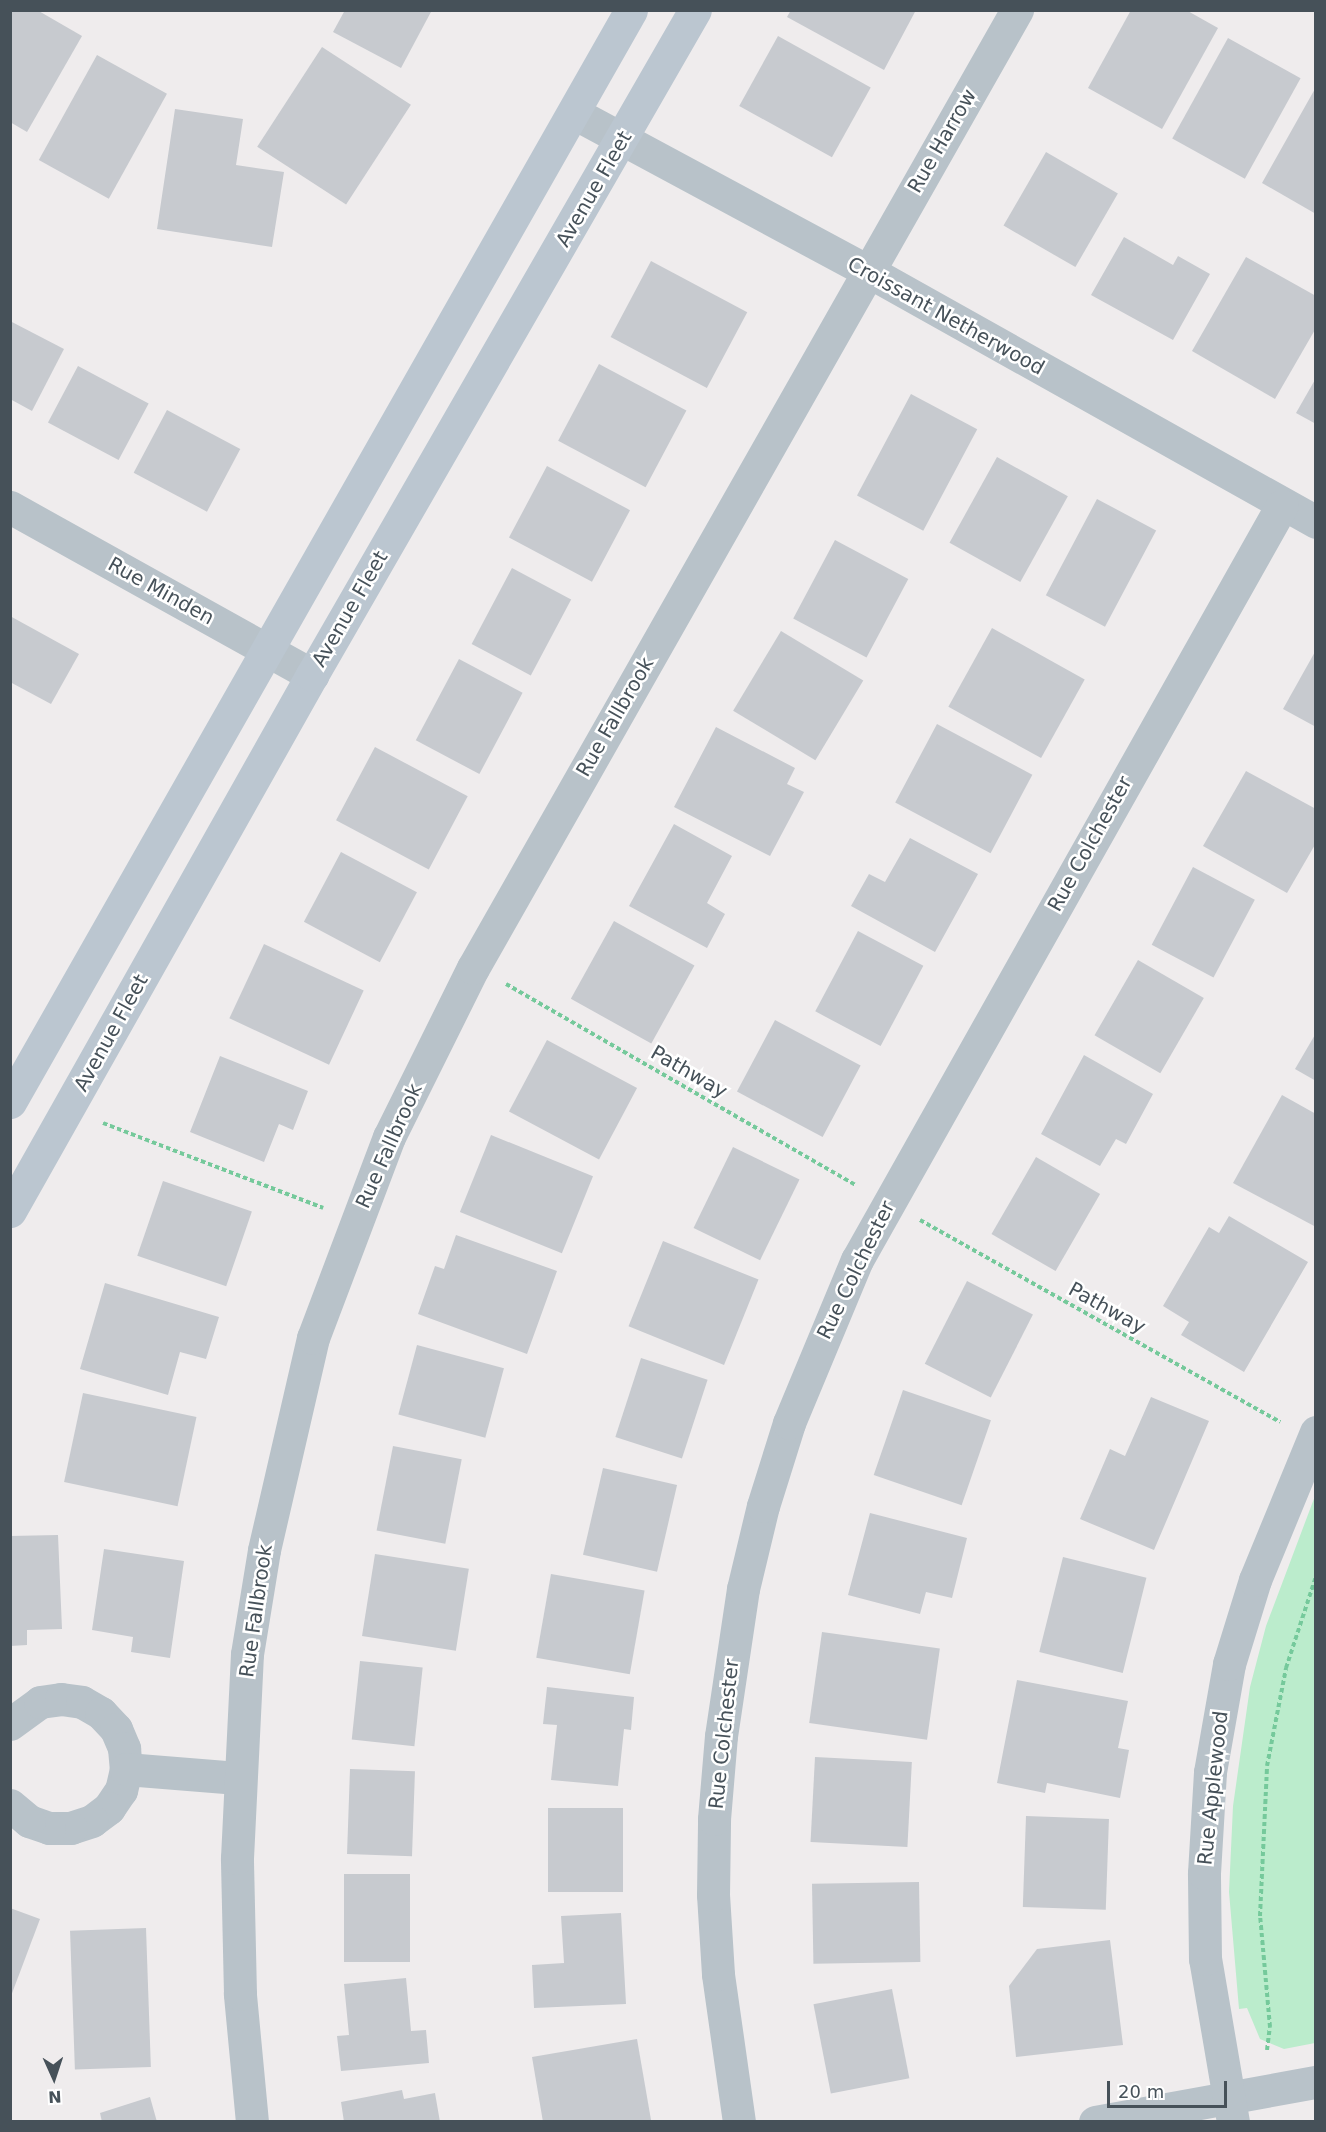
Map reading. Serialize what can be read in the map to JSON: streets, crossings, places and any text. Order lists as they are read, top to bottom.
{
  "streets": {
    "main road": ["Avenue Fleet"],
    "street": [
      "Rue Harrow",
      "Croissant Netherwood",
      "Rue Minden",
      "Rue Fallbrook",
      "Rue Colchester",
      "Rue Applewood"
    ],
    "path": ["Pathway"]
  },
  "crossings": [
    ["Rue Harrow", "Croissant Netherwood"],
    ["Rue Harrow", "Rue Fallbrook"],
    ["Avenue Fleet", "Croissant Netherwood"],
    ["Avenue Fleet", "Rue Minden"],
    ["Croissant Netherwood", "Rue Fallbrook"],
    ["Croissant Netherwood", "Rue Colchester"]
  ],
  "scale_bar": "20 m",
  "north": "bottom"
}
